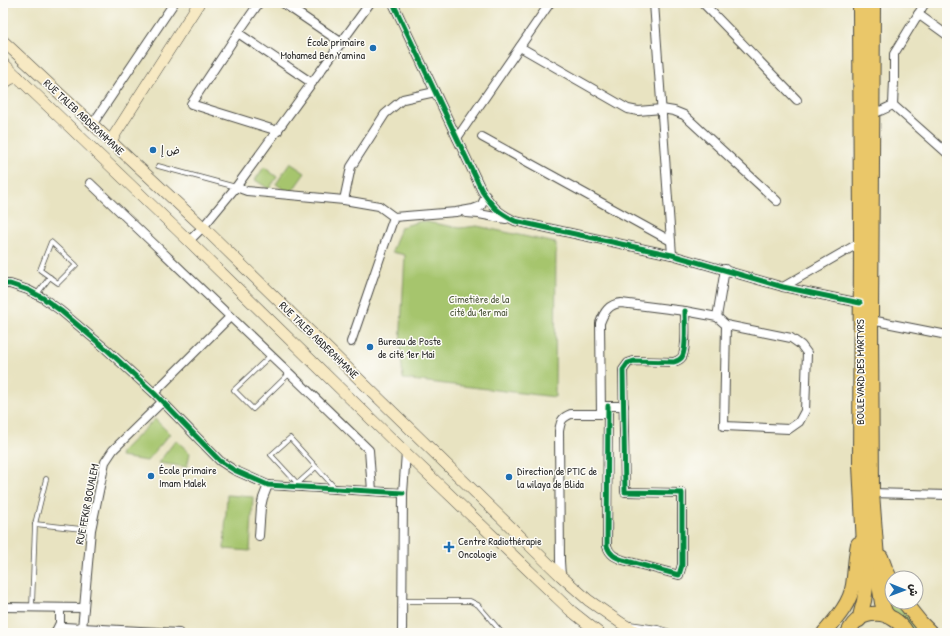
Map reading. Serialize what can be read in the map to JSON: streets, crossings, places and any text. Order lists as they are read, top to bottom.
{
  "streets": {
    "highway": ["BOULEVARD DES MARTYRS"],
    "main road": ["RUE TALEB ABDERAHMANE"],
    "street": ["RUE FEKIR BOUALEM"]
  },
  "parks": ["Cimetière de la cité du 1er mai"],
  "places": {
    "other": [
      "École primaire Mohamed Ben Yamina",
      "ض إ",
      "Bureau de Poste de cité 1er Mai",
      "École primaire Imam Malek",
      "Direction de PTIC de la wilaya de Blida"
    ],
    "health": ["Centre Radiothérapie Oncologie"]
  },
  "north": "right"
}
